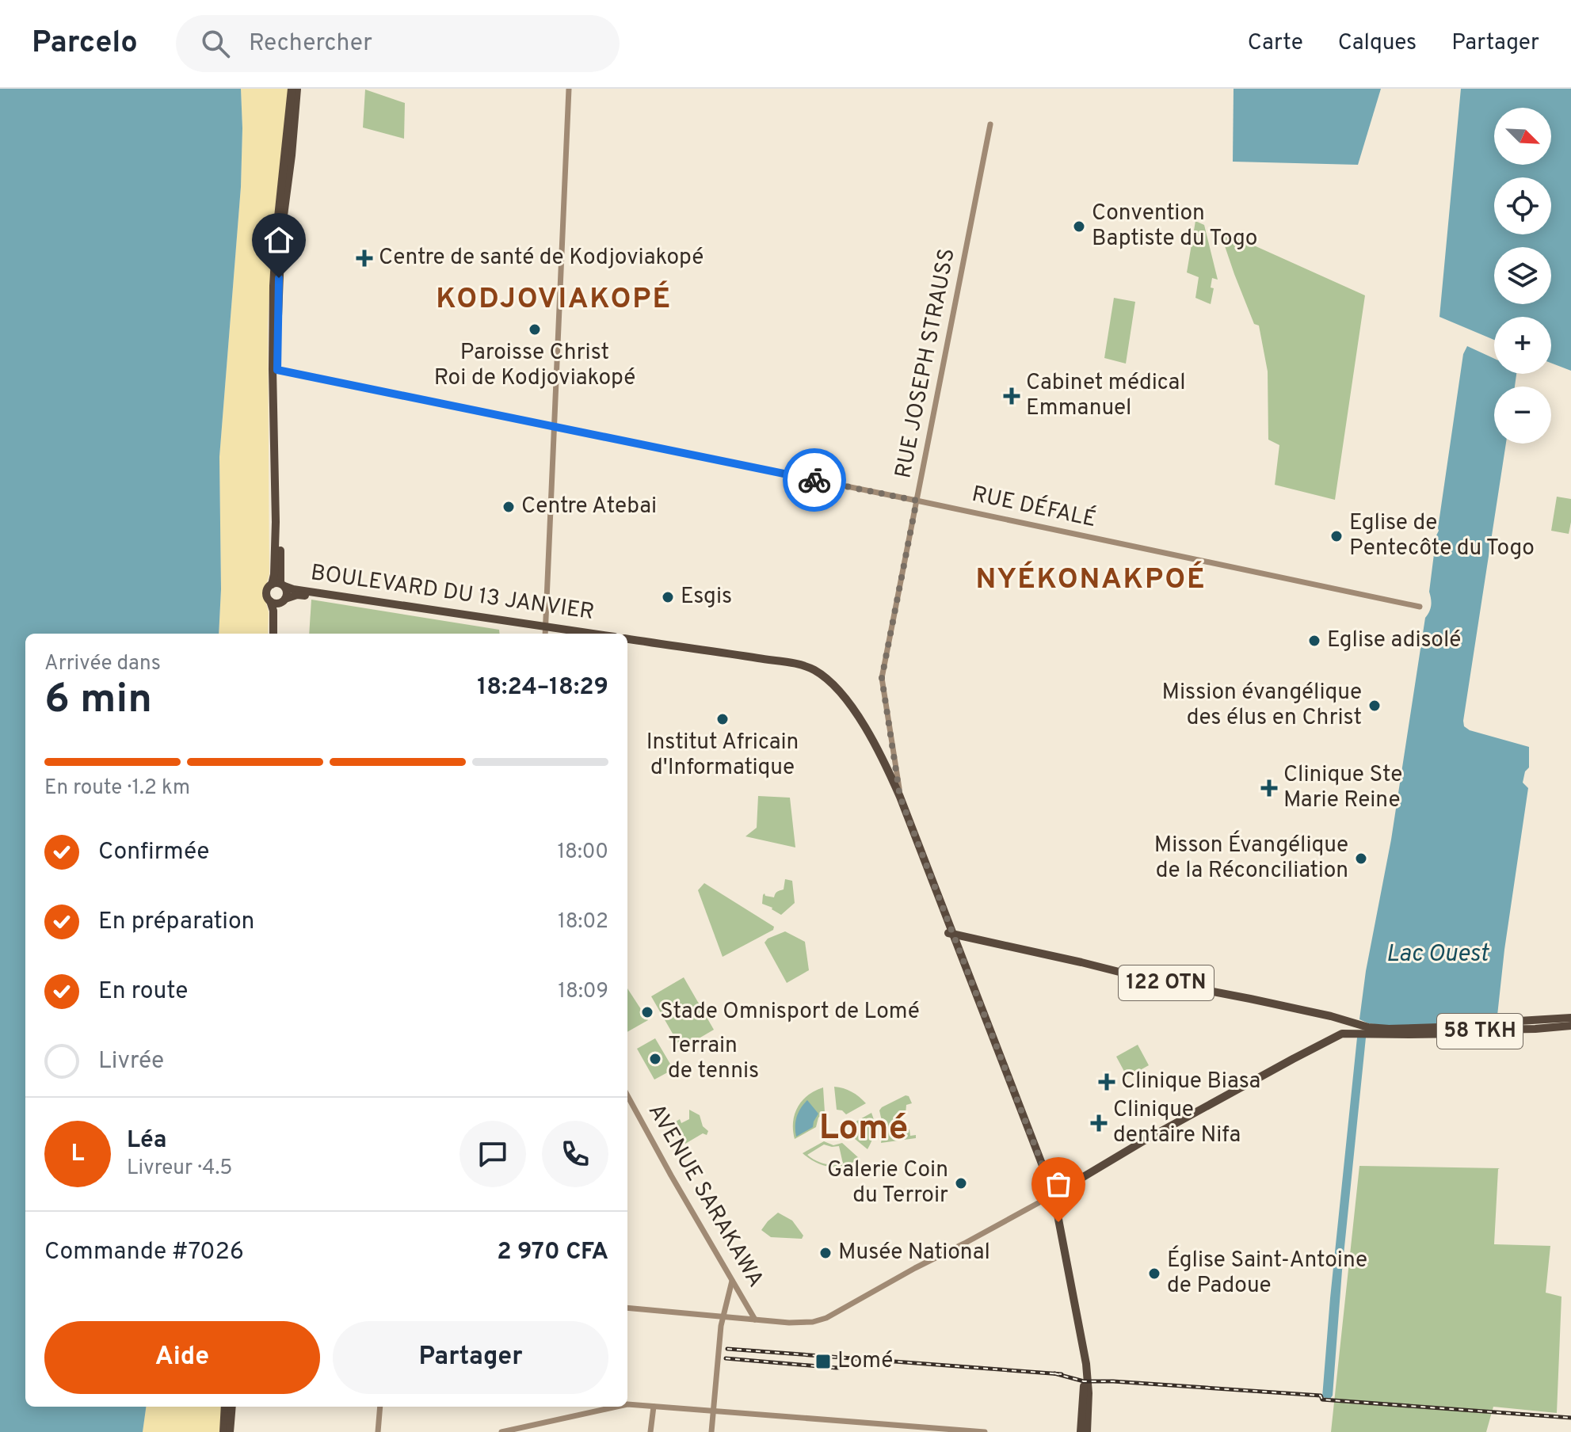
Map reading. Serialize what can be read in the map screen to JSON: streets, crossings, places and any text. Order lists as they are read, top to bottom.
{
  "streets": {
    "highway": ["BOULEVARD DU 13 JANVIER", "122 OTN", "58 TKH"],
    "street": ["RUE JOSEPH STRAUSS", "RUE DÉFALÉ", "AVENUE SARAKAWA"]
  },
  "crossings": [
    ["RUE JOSEPH STRAUSS", "RUE DÉFALÉ"]
  ],
  "districts": ["KODJOVIAKOPÉ", "NYÉKONAKPOÉ", "Lomé"],
  "water": ["Lac Ouest"],
  "places": {
    "other": [
      "Convention Baptiste du Togo",
      "Paroisse Christ Roi de Kodjoviakopé",
      "Centre Atebai",
      "Eglise de Pentecôte du Togo",
      "Esgis",
      "Eglise adisolé",
      "Mission évangélique des élus en Christ",
      "Institut Africain d'Informatique",
      "Misson Évangélique de la Réconciliation",
      "Stade Omnisport de Lomé",
      "Terrain de tennis",
      "Galerie Coin du Terroir",
      "Musée National",
      "Église Saint-Antoine de Padoue"
    ],
    "health": [
      "Centre de santé de Kodjoviakopé",
      "Cabinet médical Emmanuel",
      "Clinique Ste Marie Reine",
      "Clinique Biasa",
      "Clinique dentaire Nifa"
    ],
    "transit": ["Lomé"]
  },
  "north": "bottom right",
  "page": {
    "header": "Parcelo",
    "search": "Rechercher",
    "nav": ["Carte", "Calques", "Partager"],
    "map_buttons": ["+", "−"],
    "heading": ["6 min", "Arrivée dans", "18:24–18:29"],
    "panel": [
      "Léa",
      "Livreur · 4.5",
      "Commande #7026",
      "2 970 CFA"
    ],
    "bar": "En route · 1.2 km",
    "list": [
      ["Confirmée", "18:00"],
      ["En préparation", "18:02"],
      ["En route", "18:09"],
      "Livrée"
    ],
    "round": "L",
    "buttons": ["Aide", "Partager"]
  }
}
